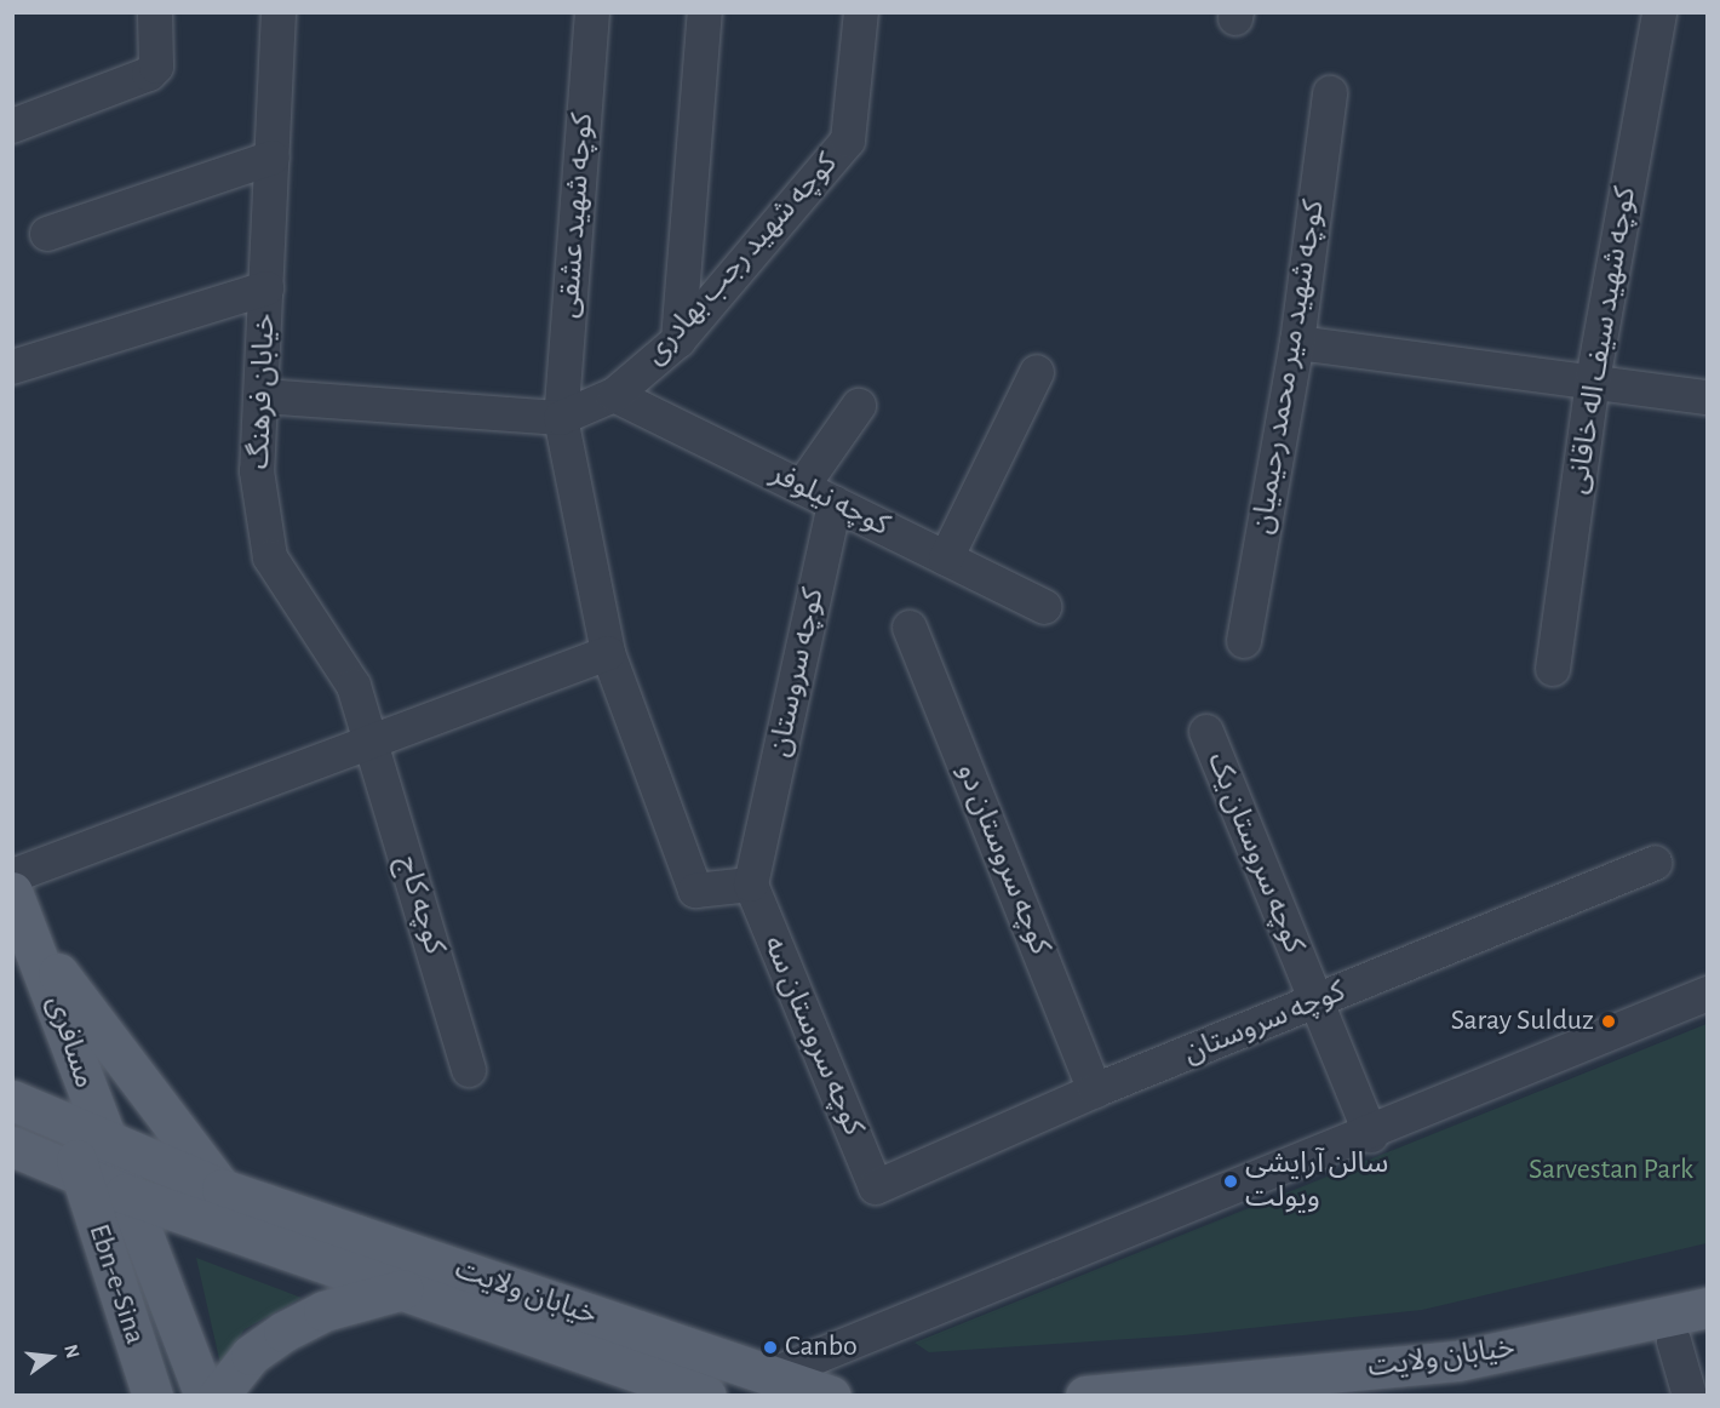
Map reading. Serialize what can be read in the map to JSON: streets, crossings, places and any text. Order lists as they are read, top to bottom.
{
  "streets": {
    "main road": ["مسافری", "Ebn-e-Sina", "خیابان ولایت"],
    "street": [
      "کوچه شهید عشقی",
      "کوچه شهید رجب بهادری",
      "کوچه شهید سیف اله خاقانی",
      "کوچه شهید میر محمد رحیمیان",
      "خیابان فرهنگ",
      "کوچه نیلوفر",
      "کوچه سروستان",
      "کوچه سروستان یک",
      "کوچه سروستان دو",
      "کوچه کاج",
      "کوچه سروستان سه"
    ]
  },
  "crossings": [
    ["کوچه شهید عشقی", "کوچه شهید رجب بهادری"],
    ["کوچه شهید عشقی", "کوچه سروستان"],
    ["کوچه شهید عشقی", "کوچه سروستان سه"],
    ["کوچه شهید رجب بهادری", "کوچه نیلوفر"],
    ["خیابان فرهنگ", "کوچه کاج"],
    ["کوچه نیلوفر", "کوچه سروستان"],
    ["کوچه سروستان", "کوچه سروستان یک"],
    ["کوچه سروستان", "کوچه سروستان دو"],
    ["کوچه سروستان", "کوچه سروستان سه"],
    ["مسافری", "Ebn-e-Sina"],
    ["مسافری", "خیابان ولایت"],
    ["Ebn-e-Sina", "خیابان ولایت"]
  ],
  "parks": ["Sarvestan Park"],
  "places": ["Saray Sulduz", "سالن آرایشی ویولت", "Canbo"],
  "north": "right"
}
